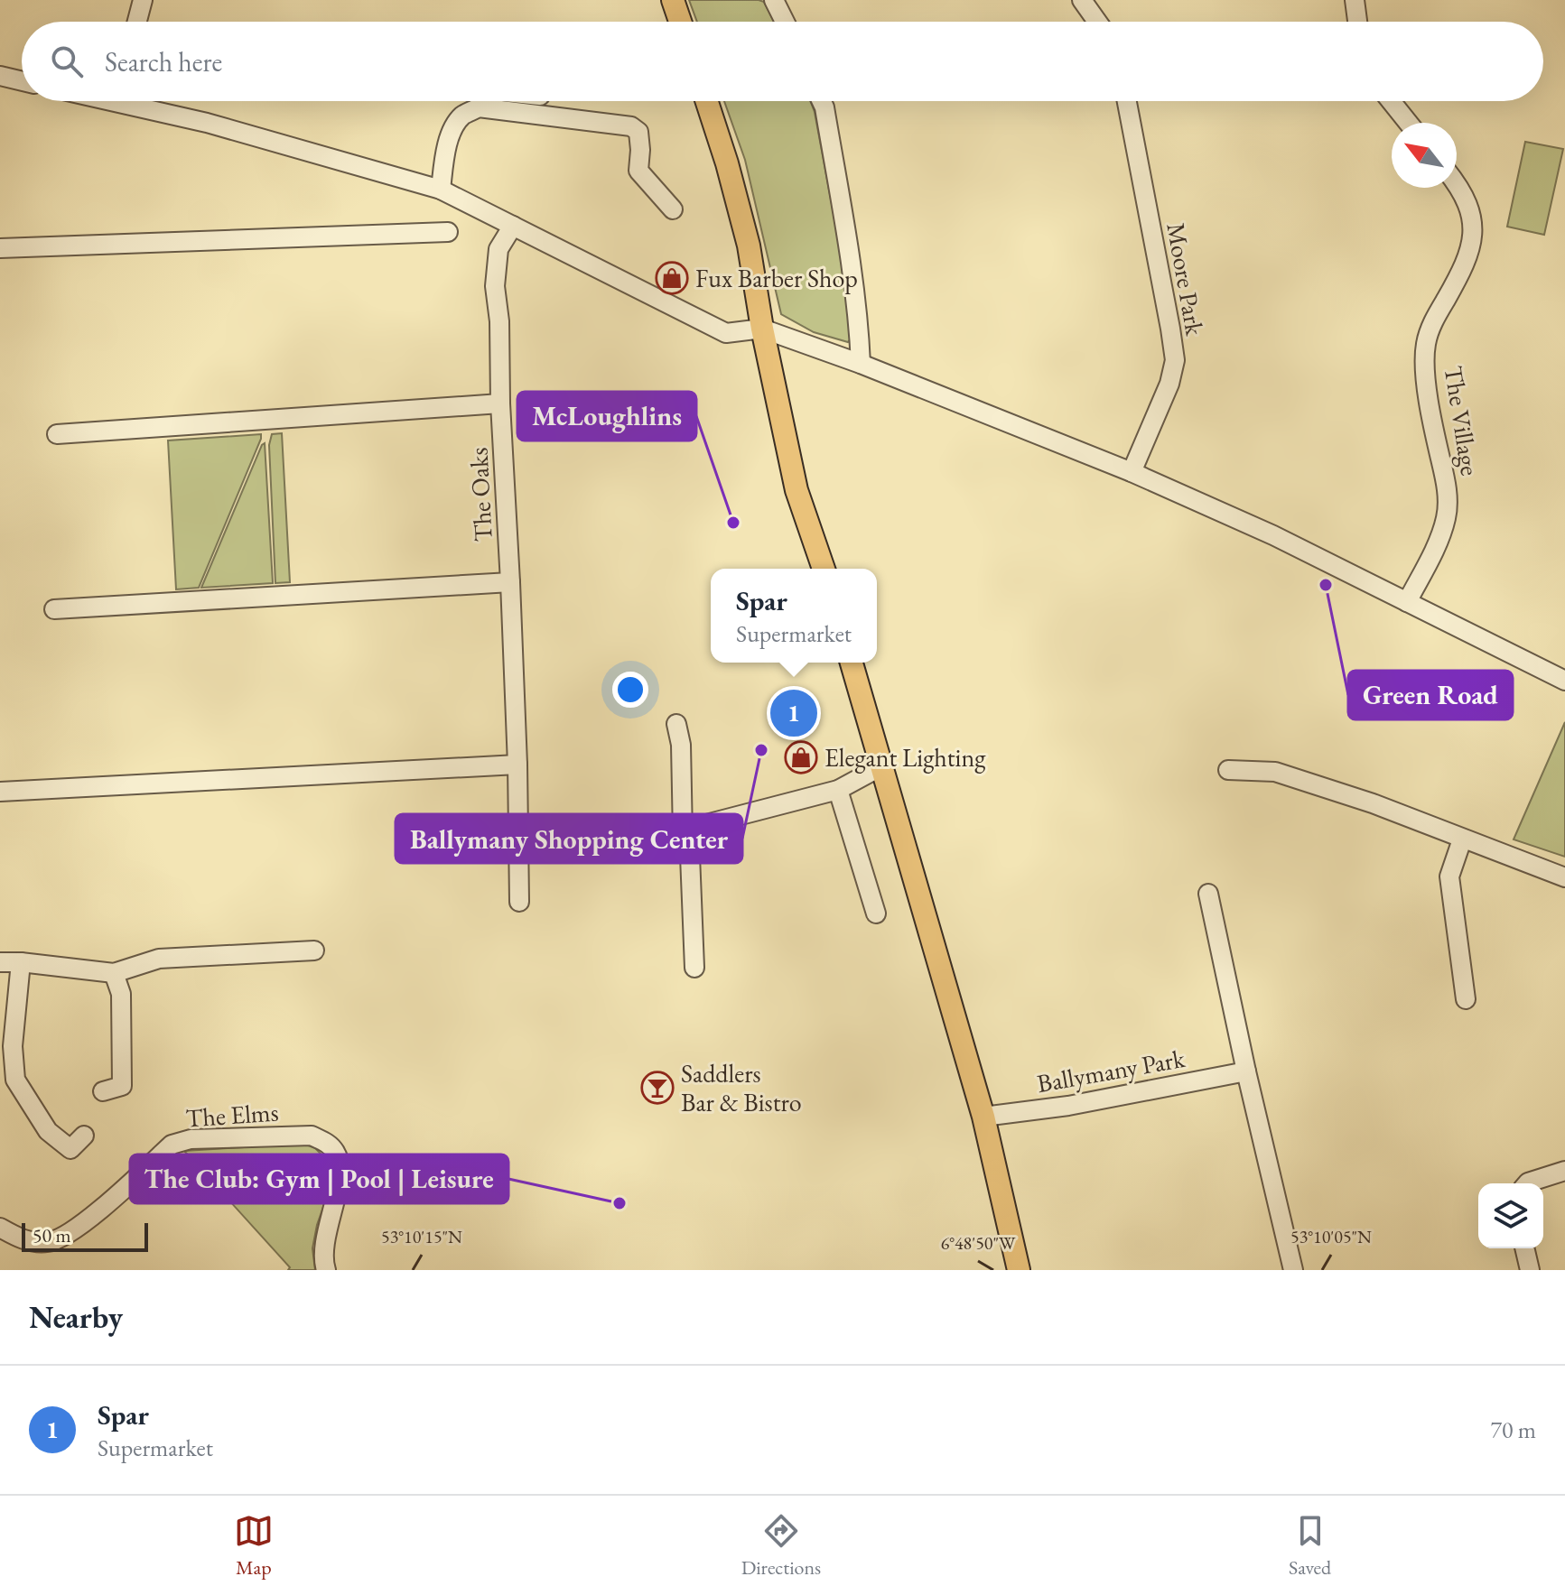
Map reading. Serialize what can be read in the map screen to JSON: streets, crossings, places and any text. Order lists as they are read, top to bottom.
{
  "streets": {
    "street": [
      "Moore Park",
      "The Village",
      "The Oaks",
      "Ballymany Park",
      "The Elms"
    ]
  },
  "places": {
    "shop": ["Fux Barber Shop", "Elegant Lighting"],
    "other": [
      "McLoughlins",
      "Green Road",
      "Ballymany Shopping Center",
      "The Club: Gym | Pool | Leisure"
    ],
    "bar": ["Saddlers Bar & Bistro"]
  },
  "scale_bar": "50 m",
  "north": "top left",
  "page": {
    "search": "Search here",
    "popup": ["Spar", "Supermarket"],
    "pins": "1",
    "scale": "50 m",
    "heading": "Nearby",
    "list": [
      {
        "mark": "1",
        "name": "Spar",
        "note": "Supermarket",
        "value": "70 m"
      }
    ],
    "nav": ["Map", "Directions", "Saved"]
  },
  "coordinates": ["53°10'15\"N", "53°10'05\"N", "6°48'50\"W"]
}
